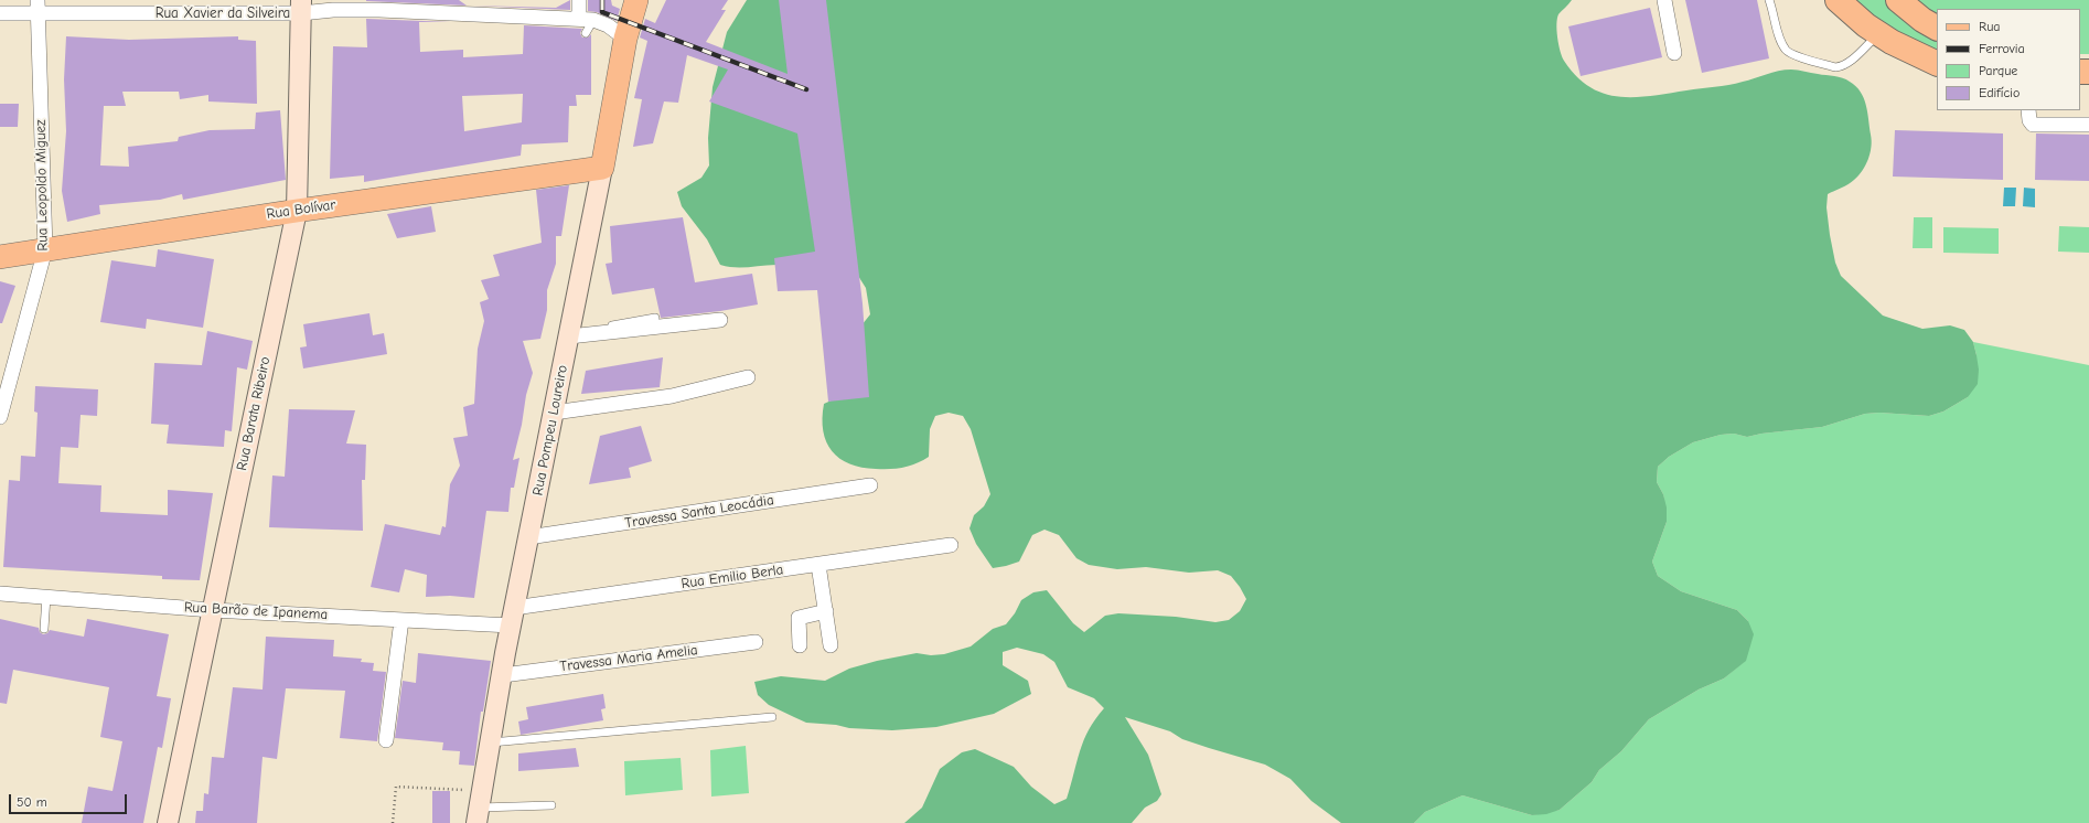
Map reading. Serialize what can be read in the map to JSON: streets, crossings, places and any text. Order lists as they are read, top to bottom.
{
  "streets": {
    "main road": ["Rua Bolívar", "Rua Barata Ribeiro", "Rua Pompeu Loureiro"],
    "street": [
      "Rua Xavier da Silveira",
      "Rua Leopoldo Miguez",
      "Travessa Santa Leocádia",
      "Rua Emilio Berla",
      "Rua Barão de Ipanema",
      "Travessa Maria Amelia"
    ]
  },
  "crossings": [
    ["Rua Xavier da Silveira", "Rua Leopoldo Miguez"],
    ["Rua Xavier da Silveira", "Rua Barata Ribeiro"],
    ["Rua Xavier da Silveira", "Rua Pompeu Loureiro"],
    ["Rua Leopoldo Miguez", "Rua Bolívar"],
    ["Rua Bolívar", "Rua Barata Ribeiro"],
    ["Rua Bolívar", "Rua Pompeu Loureiro"],
    ["Rua Barata Ribeiro", "Rua Barão de Ipanema"],
    ["Rua Pompeu Loureiro", "Travessa Santa Leocádia"],
    ["Rua Pompeu Loureiro", "Rua Emilio Berla"],
    ["Rua Pompeu Loureiro", "Rua Barão de Ipanema"],
    ["Rua Pompeu Loureiro", "Travessa Maria Amelia"],
    ["Rua Emilio Berla", "Rua Barão de Ipanema"]
  ],
  "legend": [
    "Rua",
    "Ferrovia",
    "Parque",
    "Edifício"
  ],
  "scale_bar": "50 m"
}
